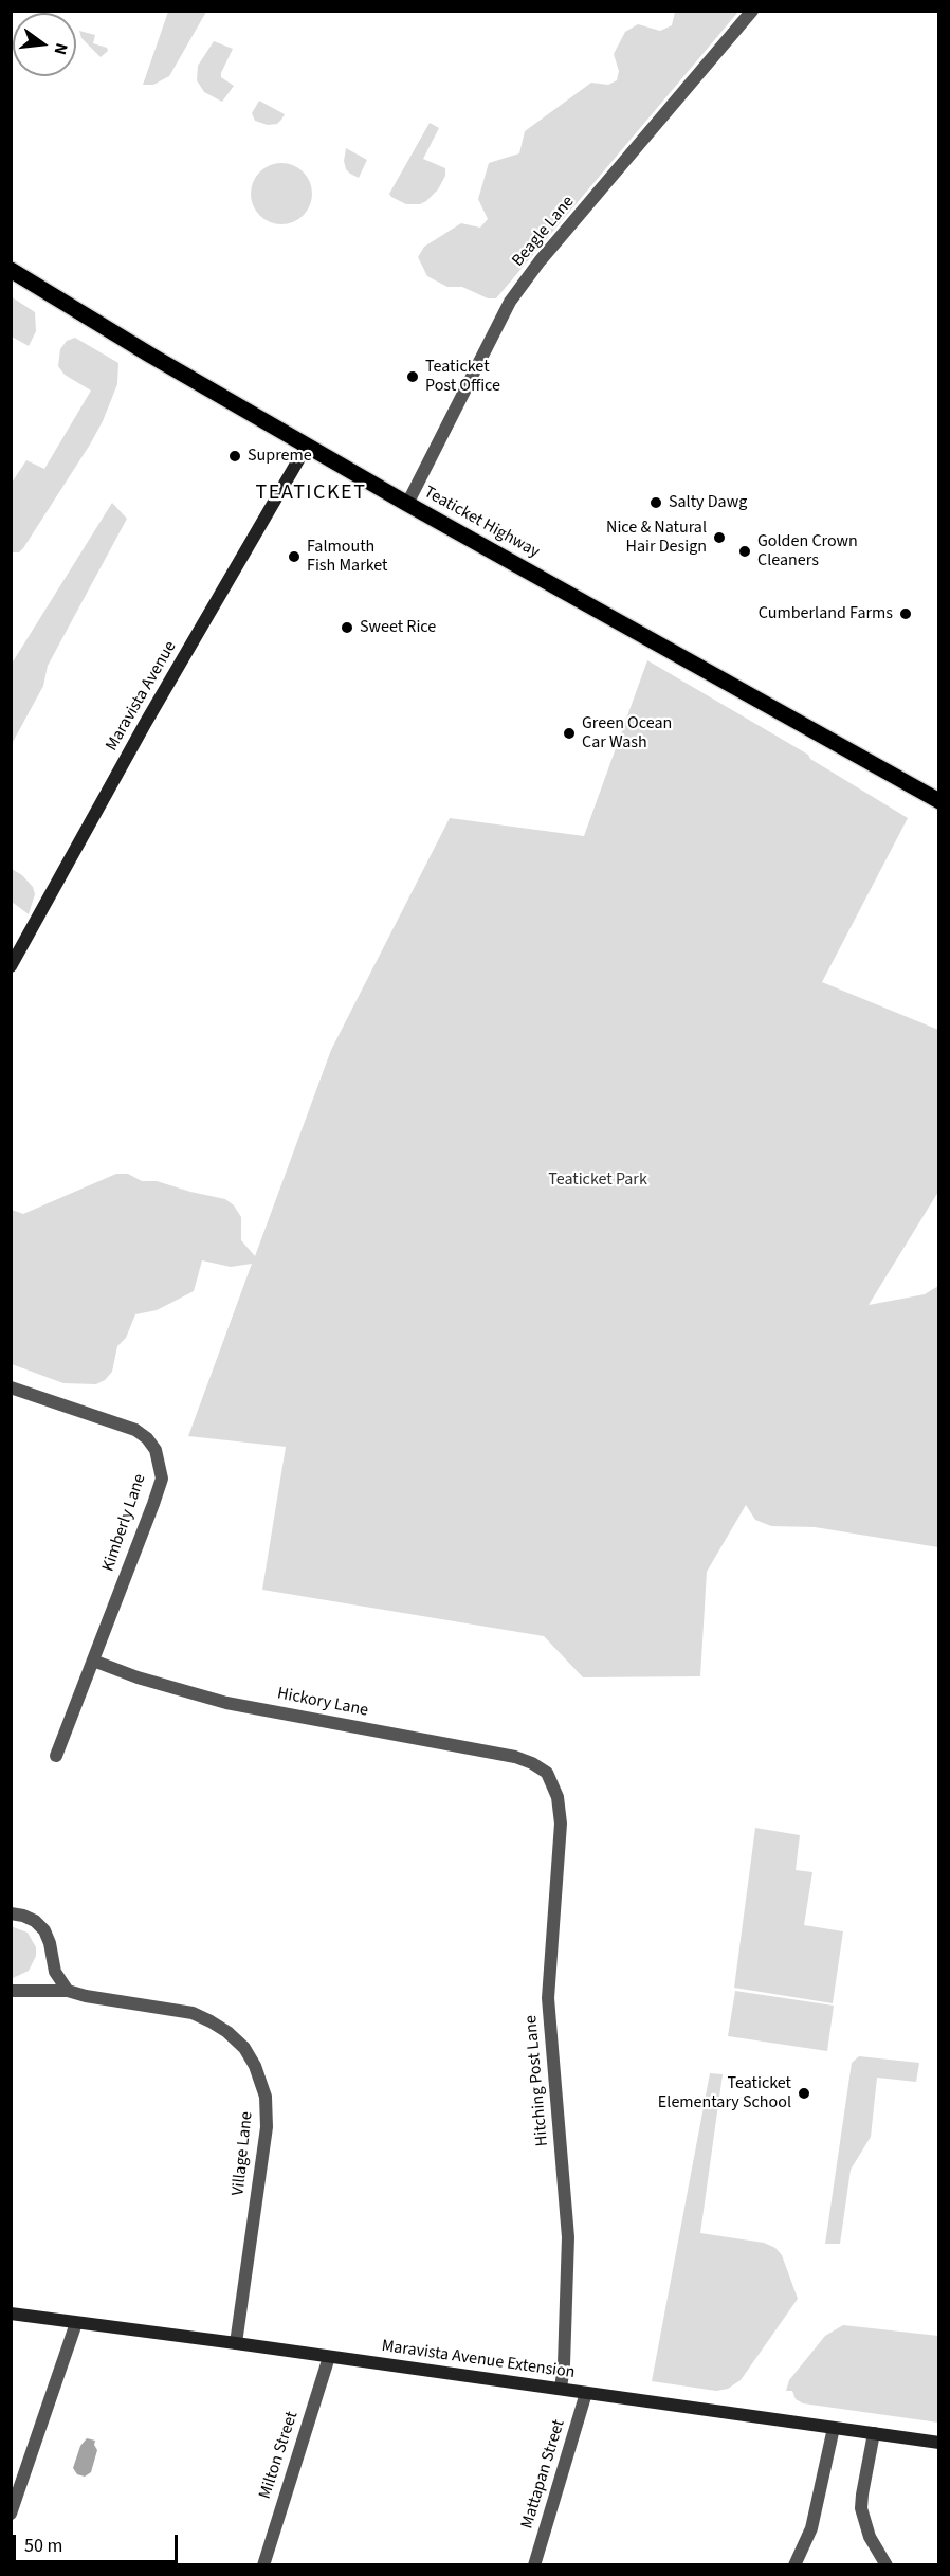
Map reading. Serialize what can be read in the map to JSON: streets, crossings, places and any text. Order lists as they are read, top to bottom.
{
  "streets": {
    "main road": ["Teaticket Highway", "Maravista Avenue", "Maravista Avenue Extension"],
    "street": [
      "Beagle Lane",
      "Kimberly Lane",
      "Hickory Lane",
      "Hitching Post Lane",
      "Village Lane",
      "Milton Street",
      "Mattapan Street"
    ]
  },
  "crossings": [
    ["Beagle Lane", "Teaticket Highway"],
    ["Teaticket Highway", "Maravista Avenue"],
    ["Kimberly Lane", "Hickory Lane"],
    ["Hickory Lane", "Hitching Post Lane"],
    ["Hitching Post Lane", "Maravista Avenue Extension"],
    ["Village Lane", "Maravista Avenue Extension"],
    ["Maravista Avenue Extension", "Milton Street"],
    ["Maravista Avenue Extension", "Mattapan Street"]
  ],
  "districts": ["TEATICKET"],
  "parks": ["Teaticket Park"],
  "places": [
    "Teaticket Post Office",
    "Supreme",
    "Salty Dawg",
    "Nice & Natural Hair Design",
    "Golden Crown Cleaners",
    "Falmouth Fish Market",
    "Cumberland Farms",
    "Sweet Rice",
    "Green Ocean Car Wash",
    "Teaticket Elementary School"
  ],
  "scale_bar": "50 m",
  "north": "right"
}
